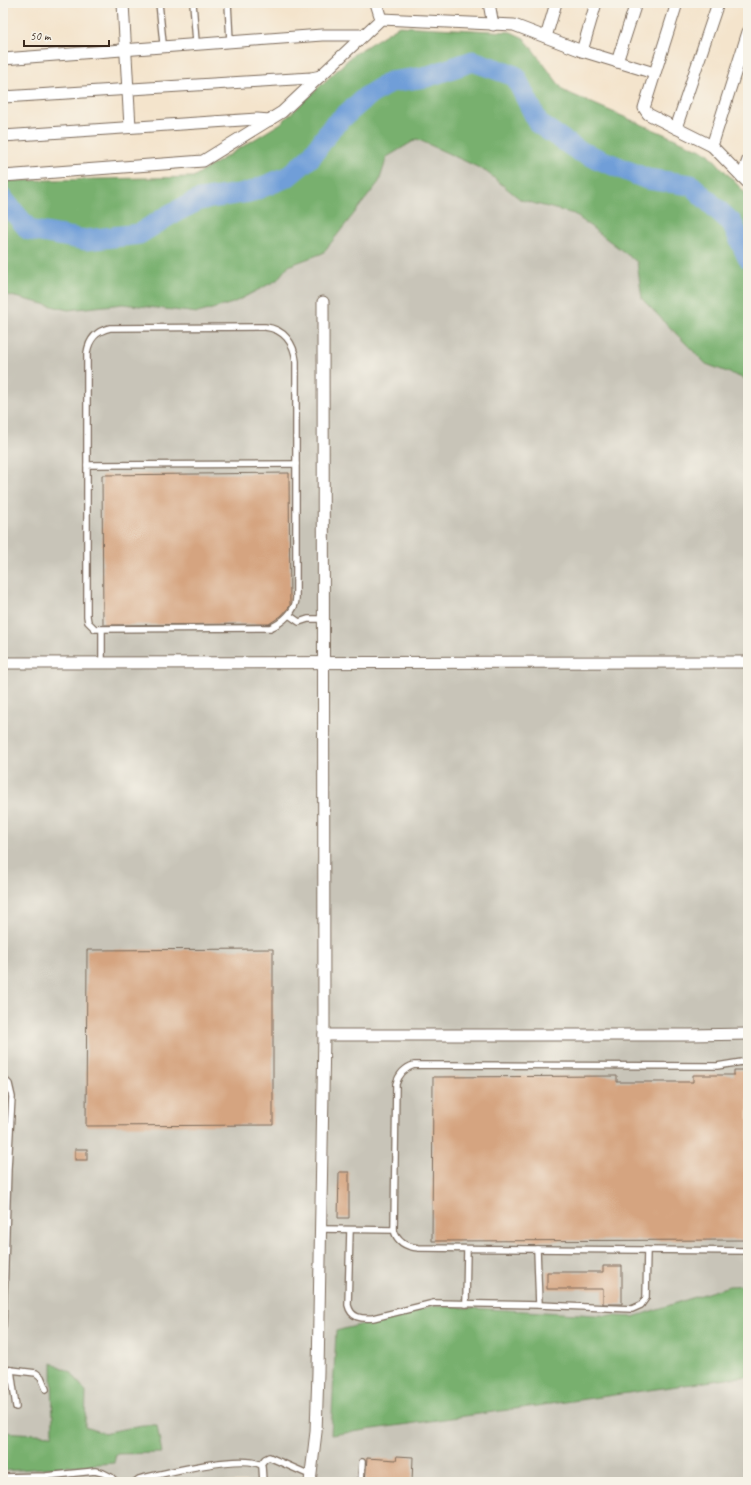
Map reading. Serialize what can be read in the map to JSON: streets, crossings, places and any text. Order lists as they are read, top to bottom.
{
  "scale_bar": "50 m"
}
